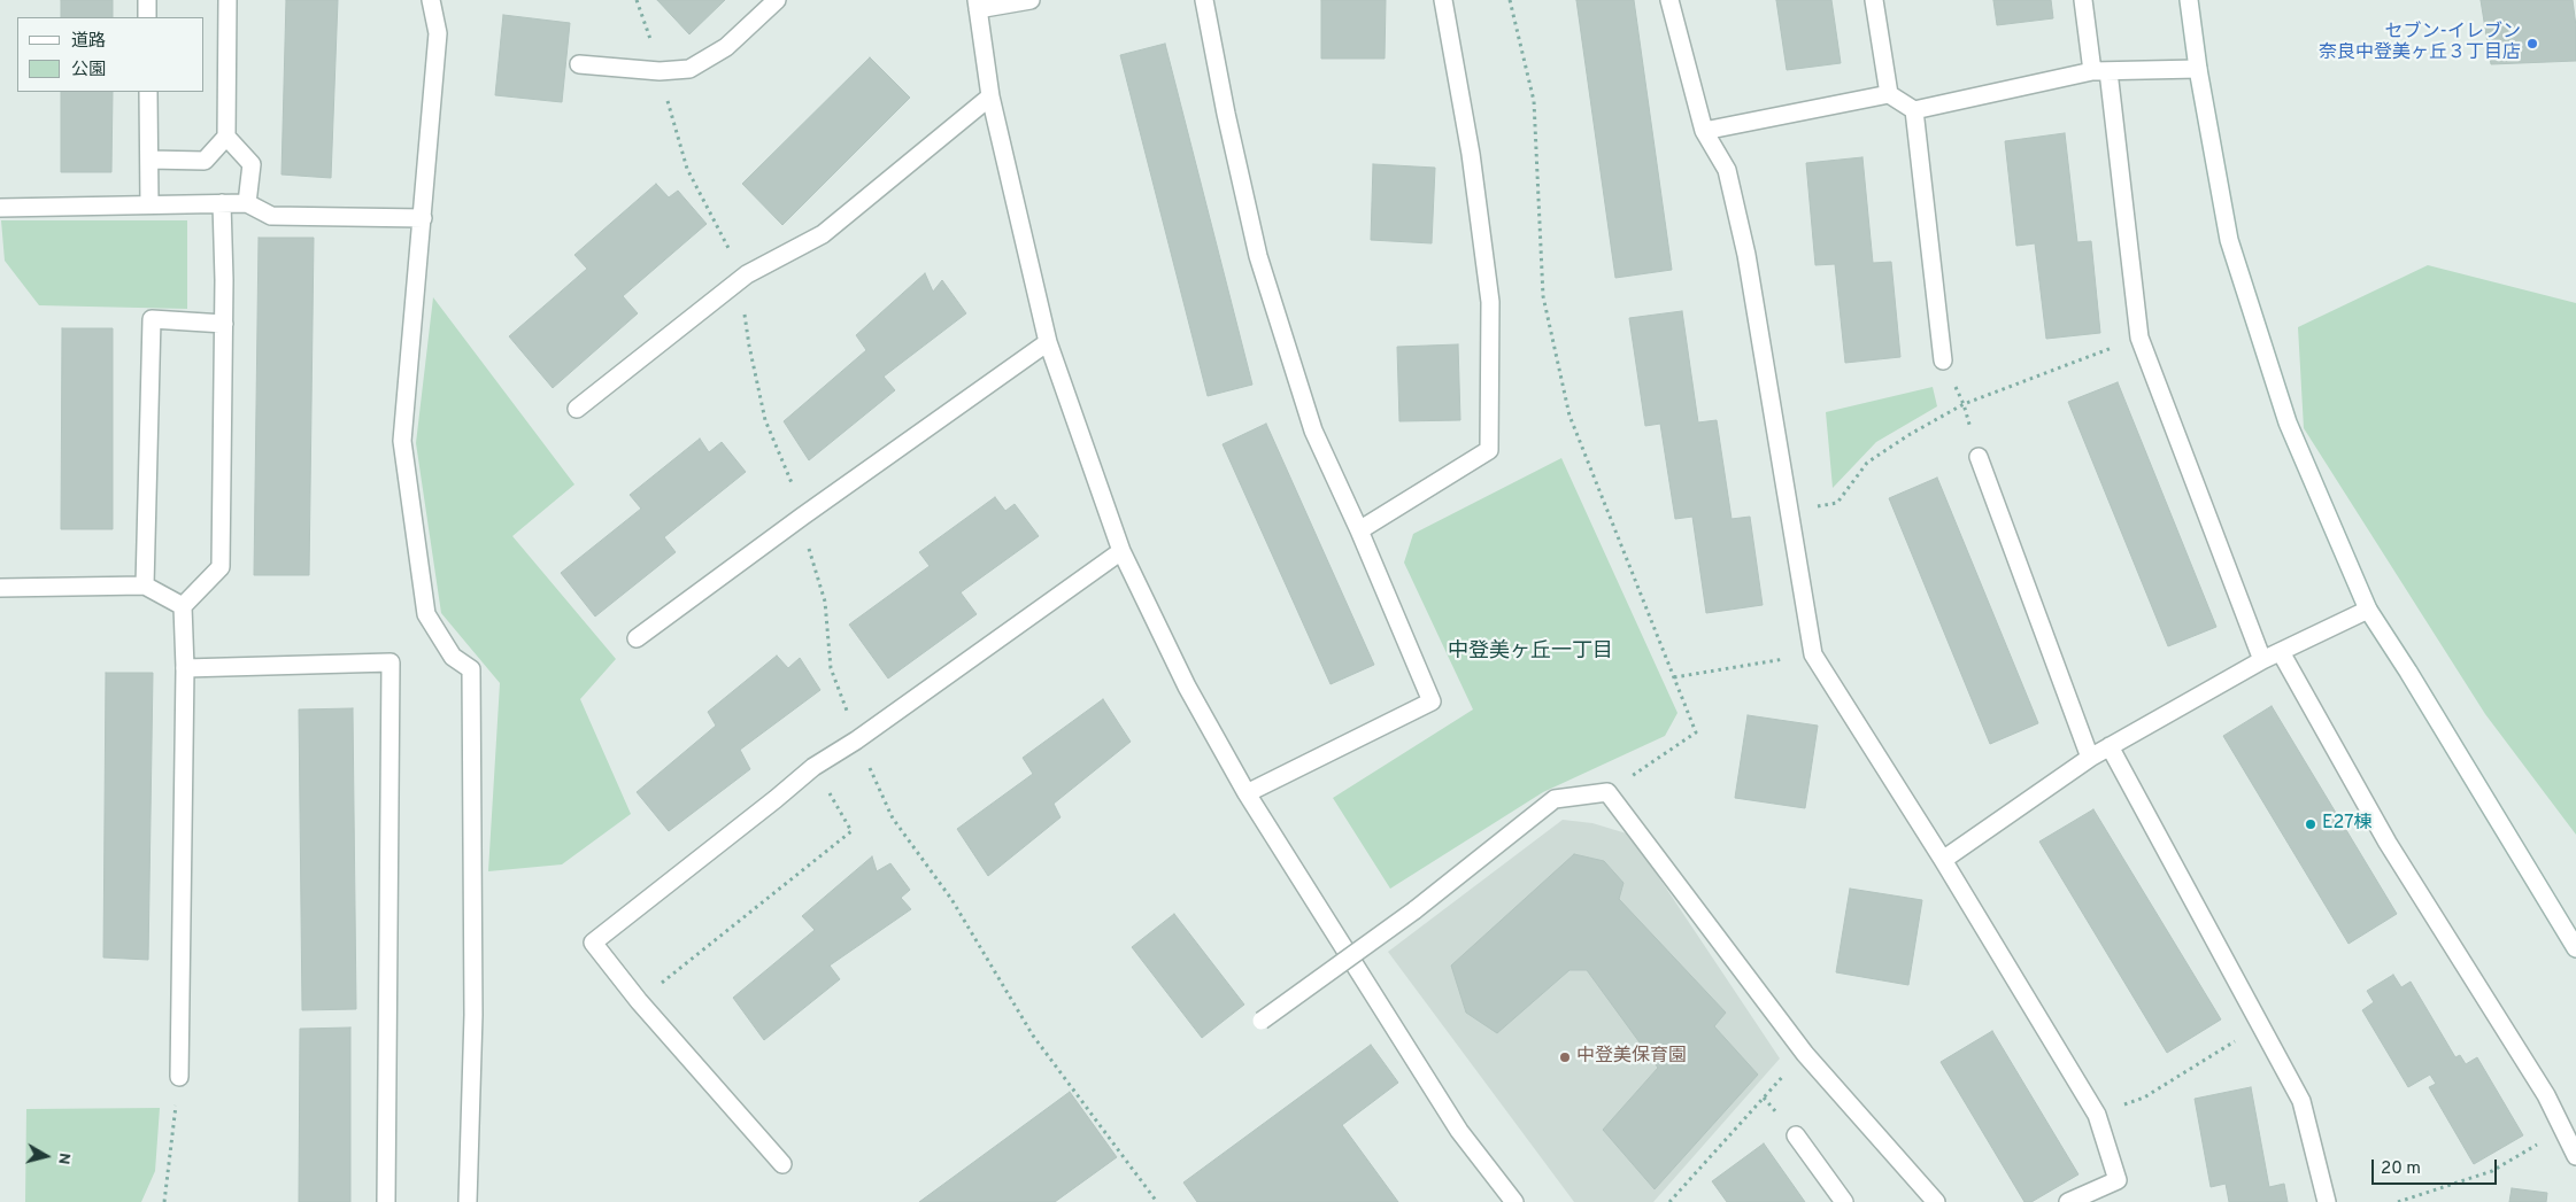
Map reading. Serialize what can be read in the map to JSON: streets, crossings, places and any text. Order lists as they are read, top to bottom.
{
  "districts": ["中登美ヶ丘一丁目"],
  "places": ["セブン-イレブン 奈良中登美ヶ丘３丁目店", "E27棟", "中登美保育園"],
  "legend": ["道路", "公園"],
  "scale_bar": "20 m",
  "north": "right"
}
